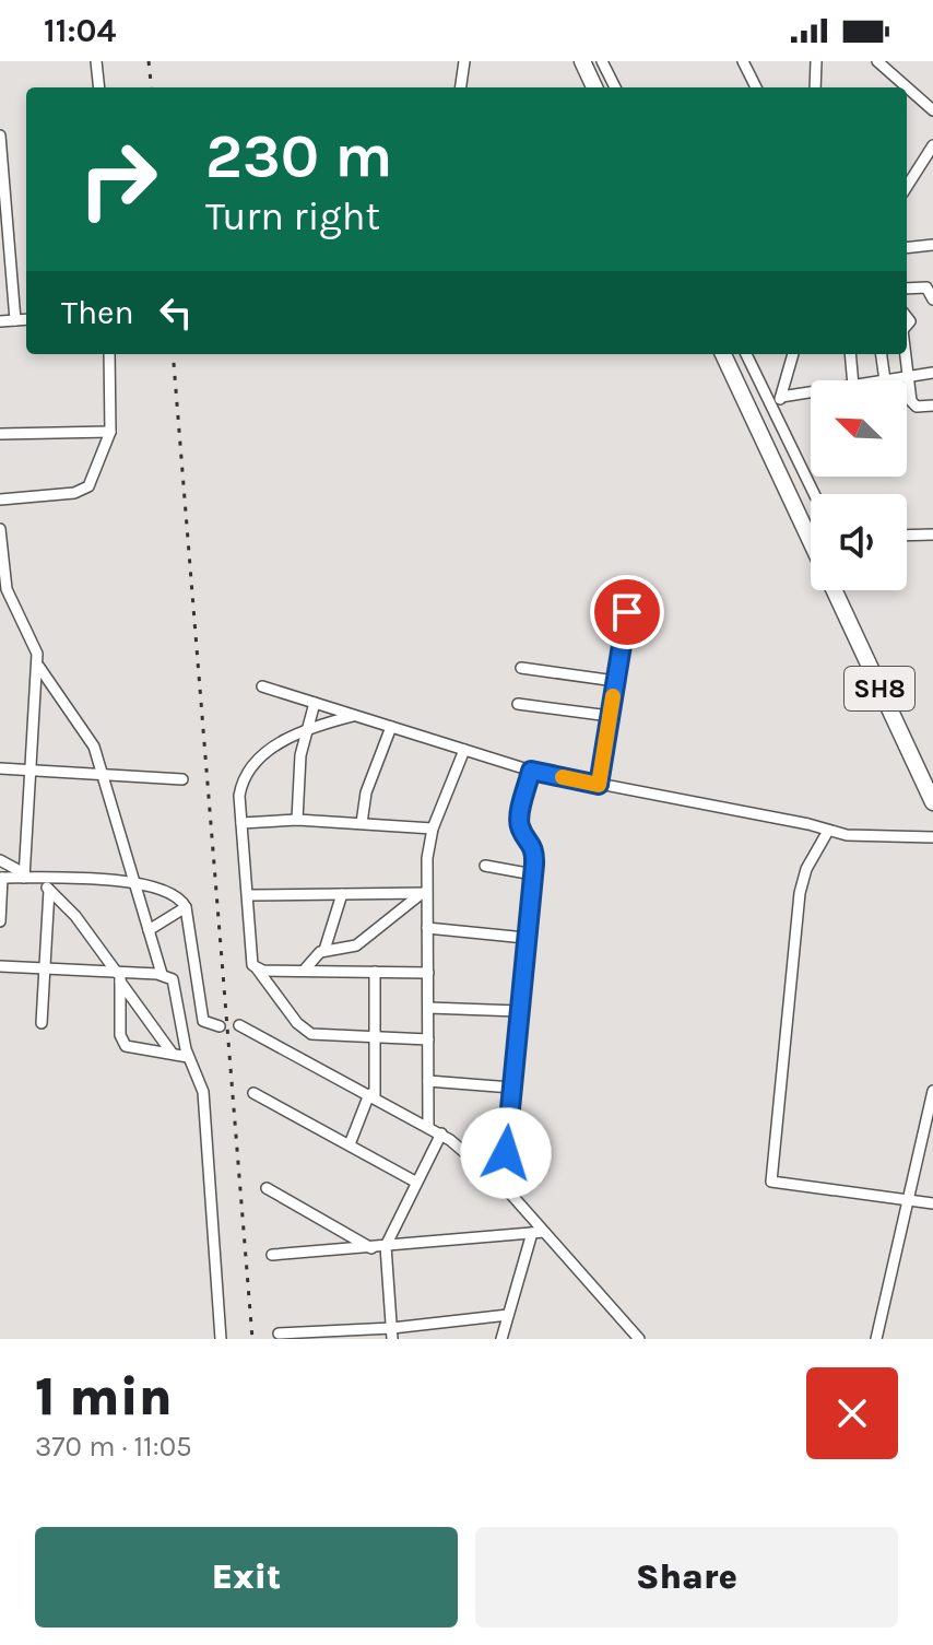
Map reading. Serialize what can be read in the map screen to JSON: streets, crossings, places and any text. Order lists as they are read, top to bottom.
{
  "streets": {
    "main road": ["SH8"]
  },
  "north": "top left",
  "page": {
    "status": "11:04",
    "turn": ["230 m", "Turn right"],
    "then": "Then",
    "heading": ["1 min", "370 m · 11:05"],
    "buttons": ["Exit", "Share"]
  }
}
